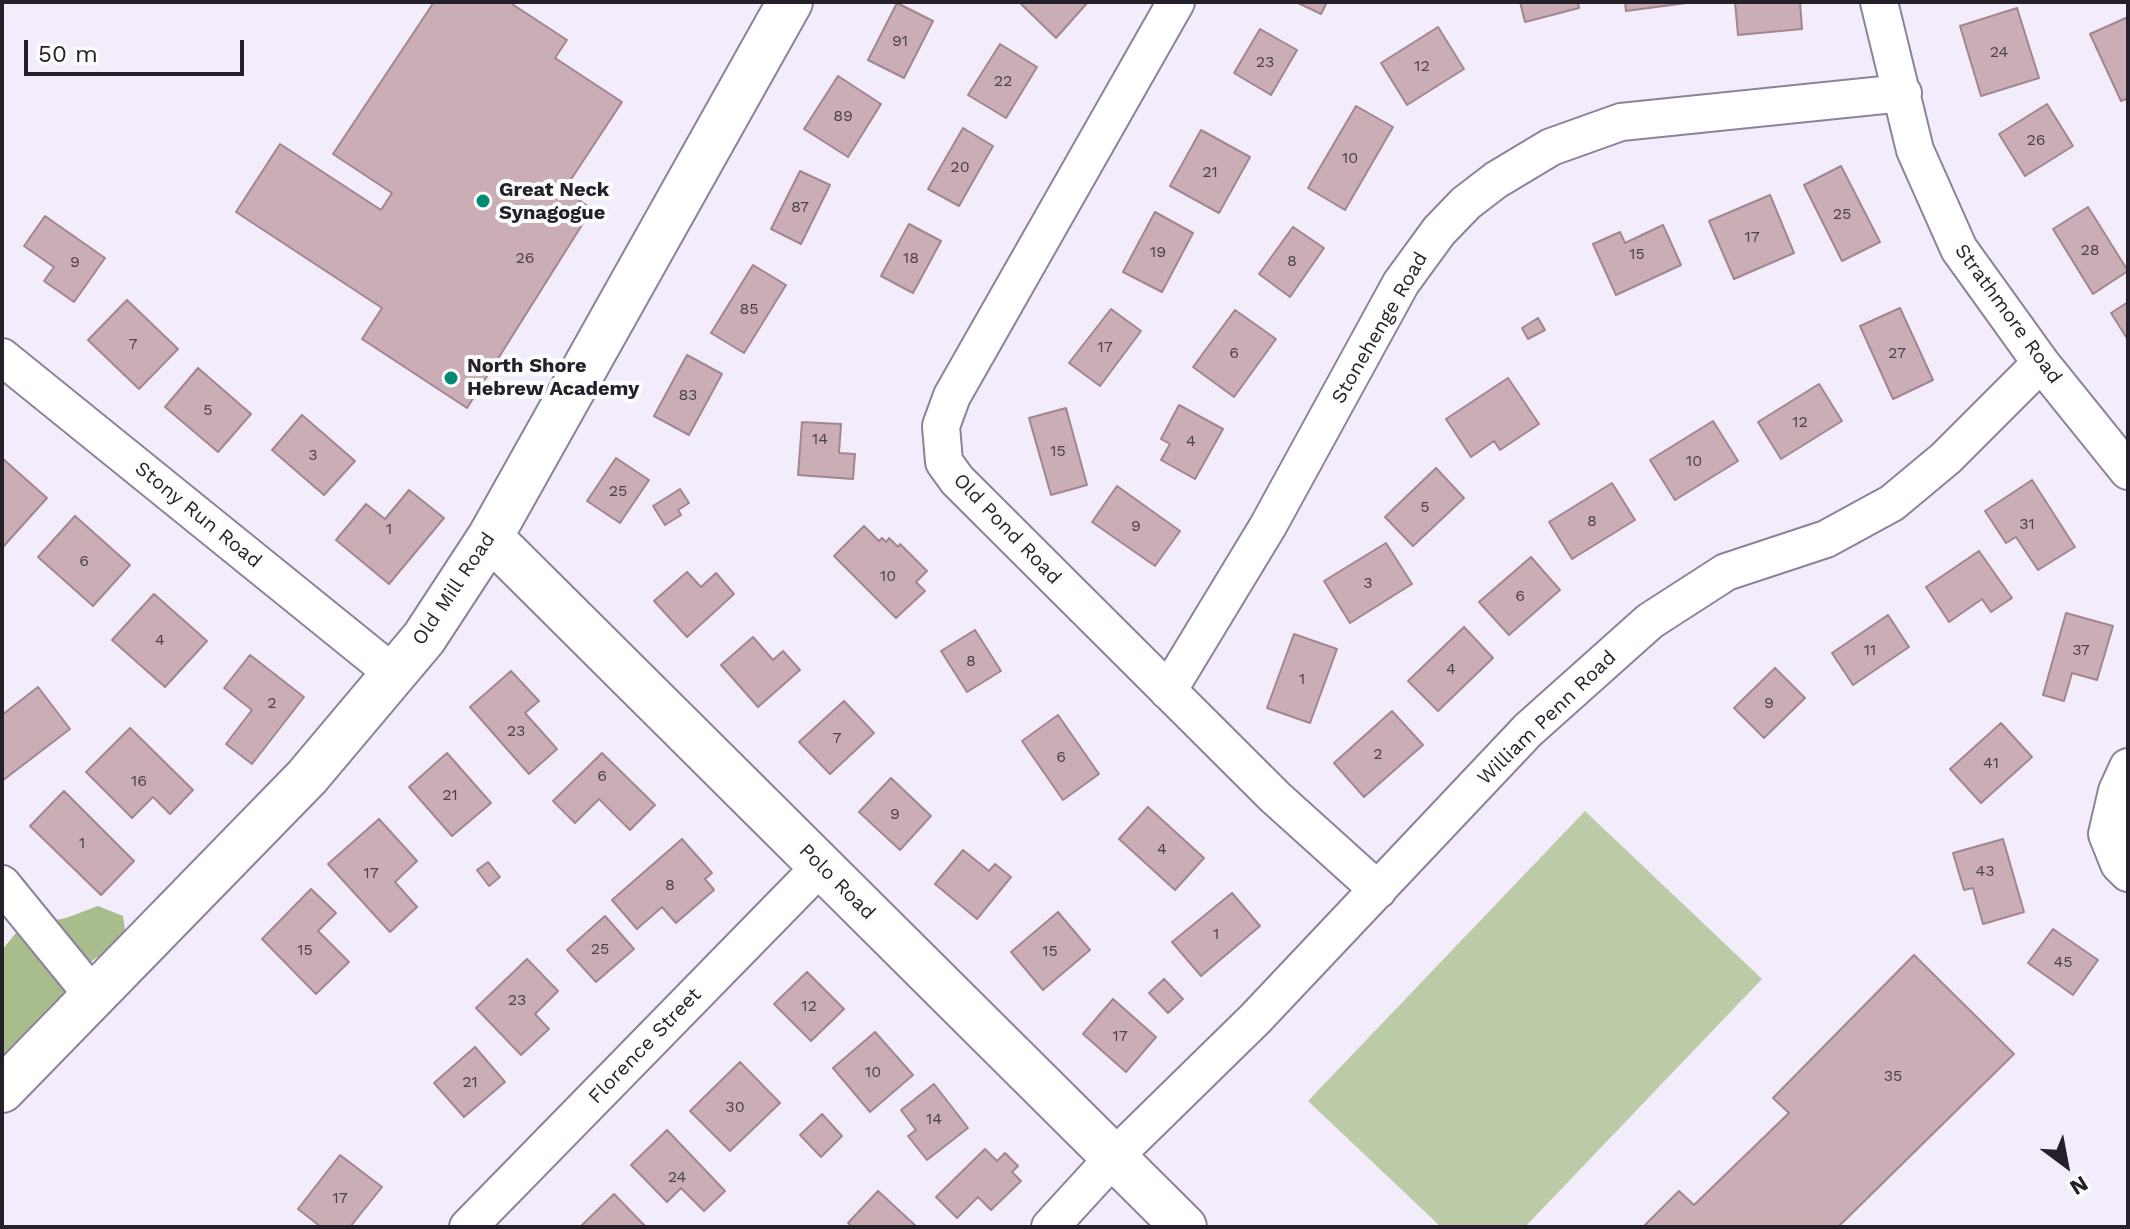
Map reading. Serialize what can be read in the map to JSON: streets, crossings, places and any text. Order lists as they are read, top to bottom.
{
  "streets": {
    "street": [
      "Strathmore Road",
      "Stonehenge Road",
      "Stony Run Road",
      "Old Pond Road",
      "Old Mill Road",
      "William Penn Road",
      "Polo Road",
      "Florence Street"
    ]
  },
  "crossings": [
    ["Strathmore Road", "Stonehenge Road"],
    ["Strathmore Road", "William Penn Road"],
    ["Stonehenge Road", "Old Pond Road"],
    ["Stony Run Road", "Old Mill Road"],
    ["Old Pond Road", "William Penn Road"],
    ["Old Mill Road", "Polo Road"],
    ["William Penn Road", "Polo Road"],
    ["Polo Road", "Florence Street"]
  ],
  "places": ["Great Neck Synagogue", "North Shore Hebrew Academy"],
  "house_numbers": [
    "91",
    "24",
    "23",
    "12",
    "22",
    "89",
    "26",
    "10",
    "20",
    "21",
    "87",
    "25",
    "17",
    "28",
    "19",
    "15",
    "26",
    "18",
    "8",
    "9",
    "85",
    "7",
    "17",
    "6",
    "27",
    "83",
    "5",
    "12",
    "14",
    "4",
    "15",
    "3",
    "10",
    "25",
    "5",
    "8",
    "31",
    "9",
    "1",
    "6",
    "10",
    "3",
    "6",
    "4",
    "11",
    "37",
    "8",
    "4",
    "1",
    "2",
    "9",
    "23",
    "7",
    "2",
    "6",
    "41",
    "6",
    "16",
    "21",
    "9",
    "1",
    "4",
    "43",
    "17",
    "8",
    "1",
    "25",
    "15",
    "15",
    "45",
    "23",
    "12",
    "17",
    "10",
    "35",
    "21",
    "30",
    "14",
    "24",
    "17"
  ],
  "scale_bar": "50 m",
  "north": "bottom right"
}
